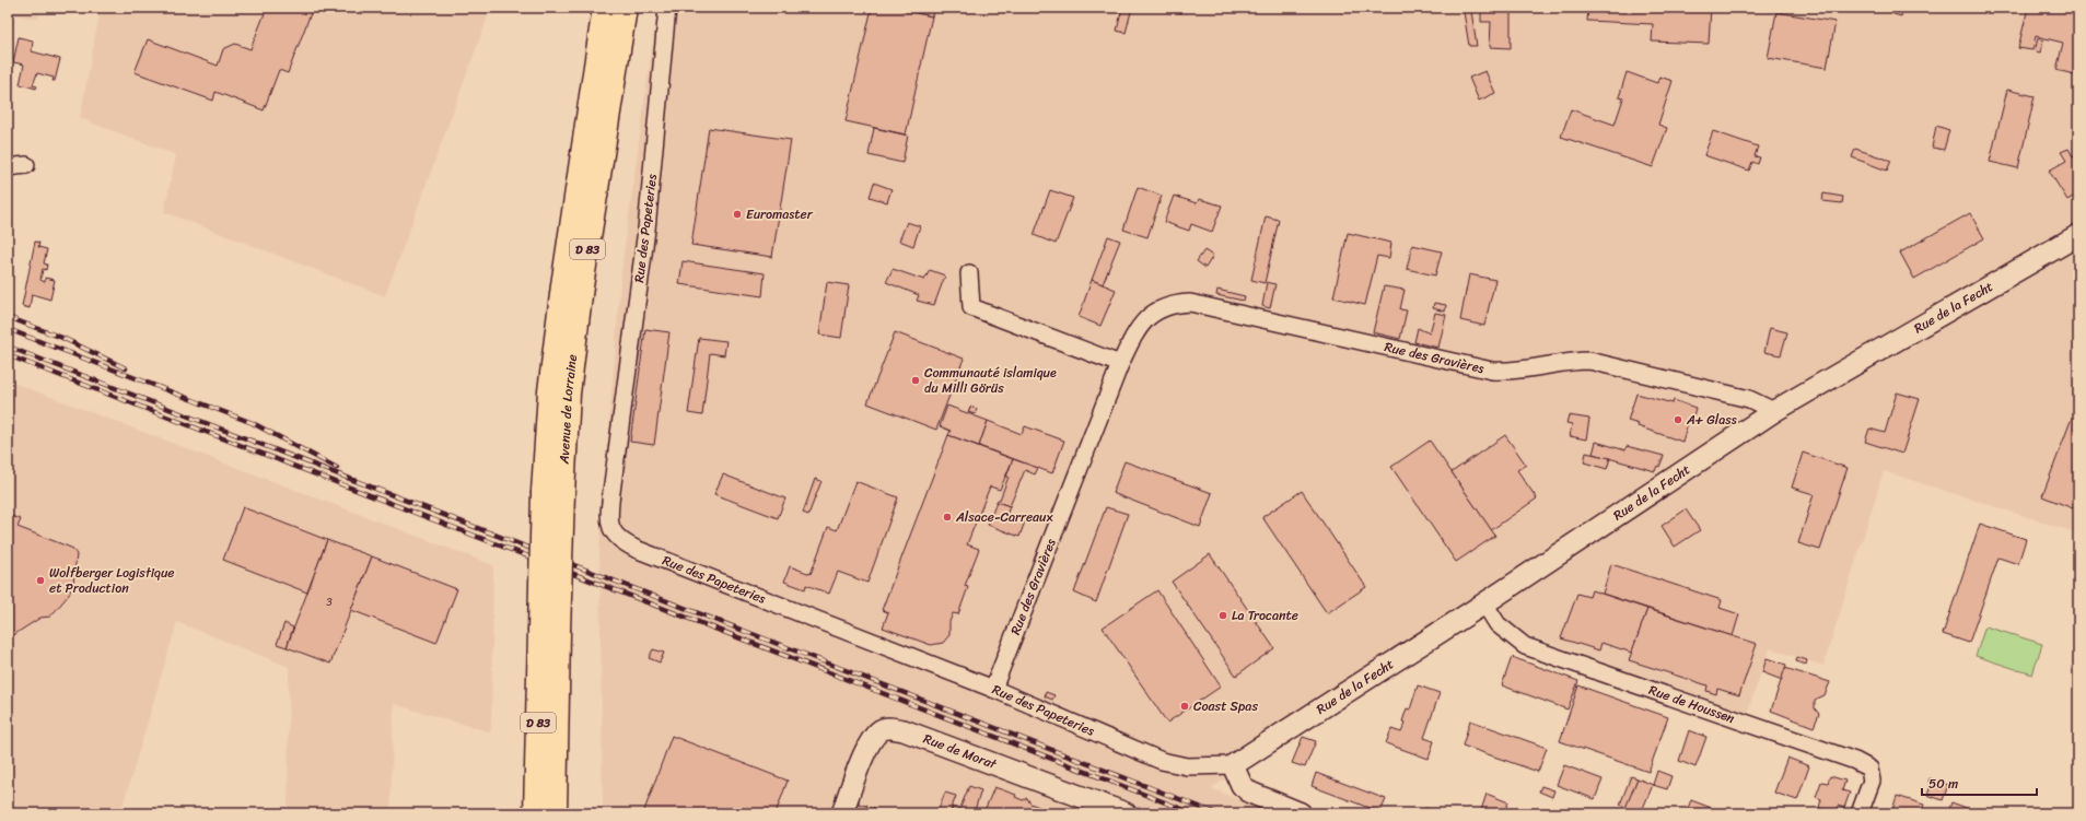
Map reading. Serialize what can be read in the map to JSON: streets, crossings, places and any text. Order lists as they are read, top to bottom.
{
  "streets": {
    "main road": ["D 83", "Avenue de Lorraine"],
    "street": [
      "Rue des Papeteries",
      "Rue de la Fecht",
      "Rue des Gravières",
      "Rue de Houssen",
      "Rue de Morat"
    ]
  },
  "crossings": [
    ["Rue des Papeteries", "Rue de la Fecht"],
    ["Rue des Papeteries", "Rue des Gravières"],
    ["Rue de la Fecht", "Rue des Gravières"],
    ["Rue de la Fecht", "Rue de Houssen"]
  ],
  "places": [
    "Euromaster",
    "Communauté islamique du Milli Görüs",
    "A+ Glass",
    "Alsace-Carreaux",
    "Wolfberger Logistique et Production",
    "La Trocante",
    "Coast Spas"
  ],
  "house_numbers": ["3"],
  "scale_bar": "50 m"
}
